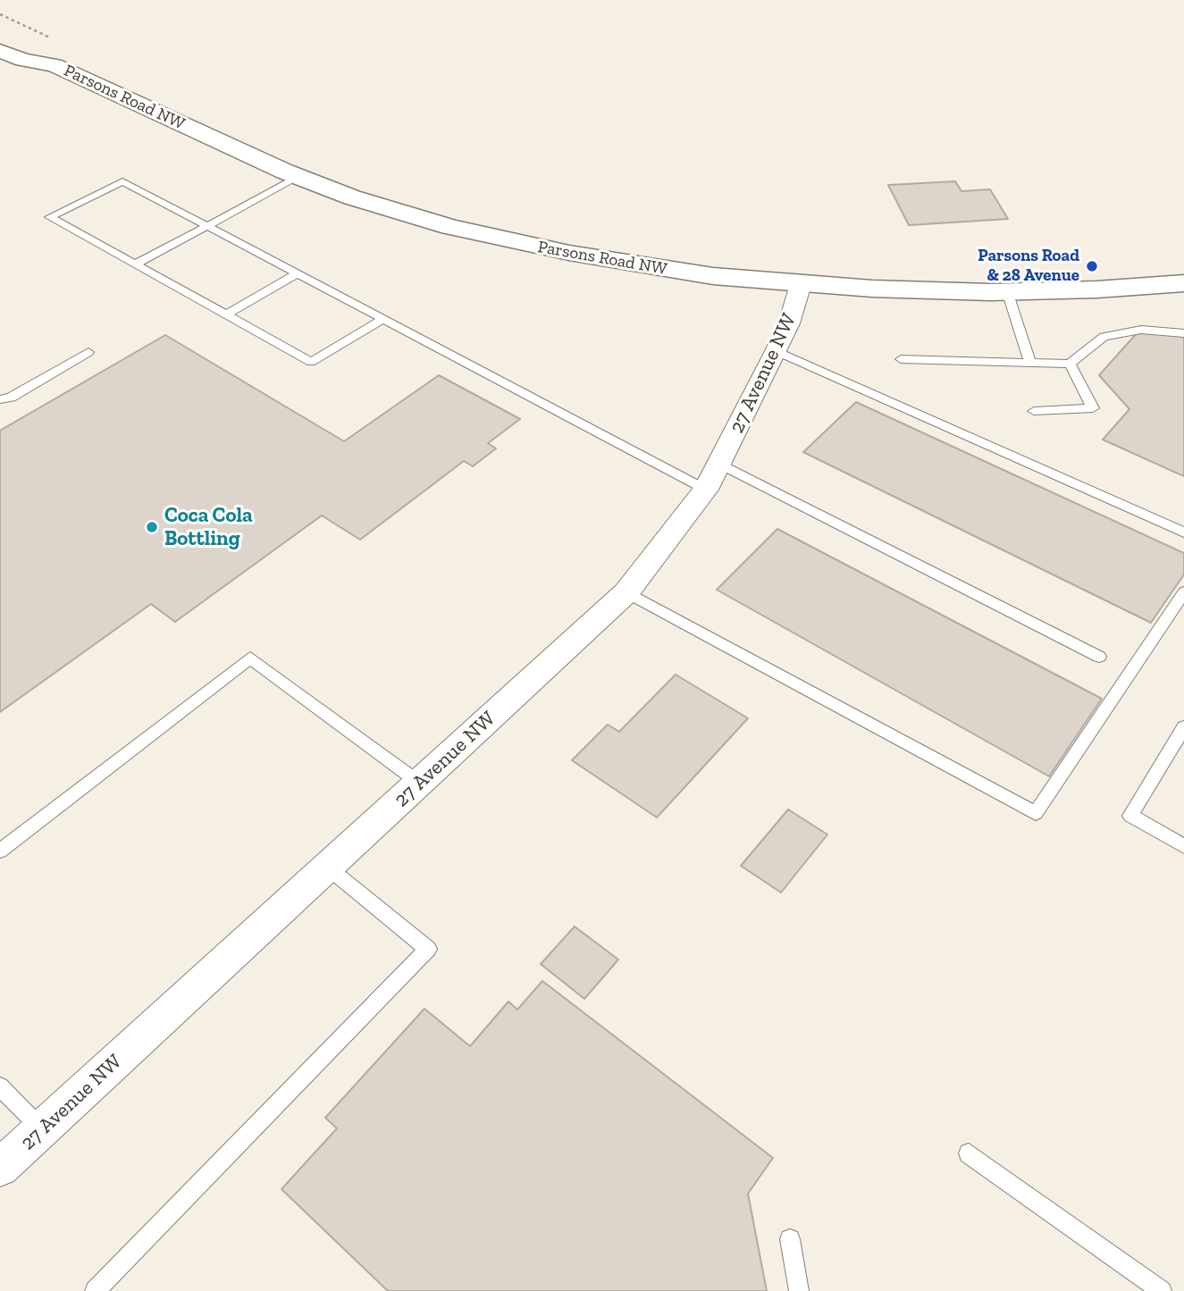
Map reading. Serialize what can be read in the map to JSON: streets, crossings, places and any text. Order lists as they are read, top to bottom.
{
  "streets": {
    "main road": ["Parsons Road NW"],
    "street": ["27 Avenue NW"]
  },
  "crossings": [
    ["Parsons Road NW", "27 Avenue NW"]
  ],
  "places": ["Parsons Road & 28 Avenue", "Coca Cola Bottling"]
}
